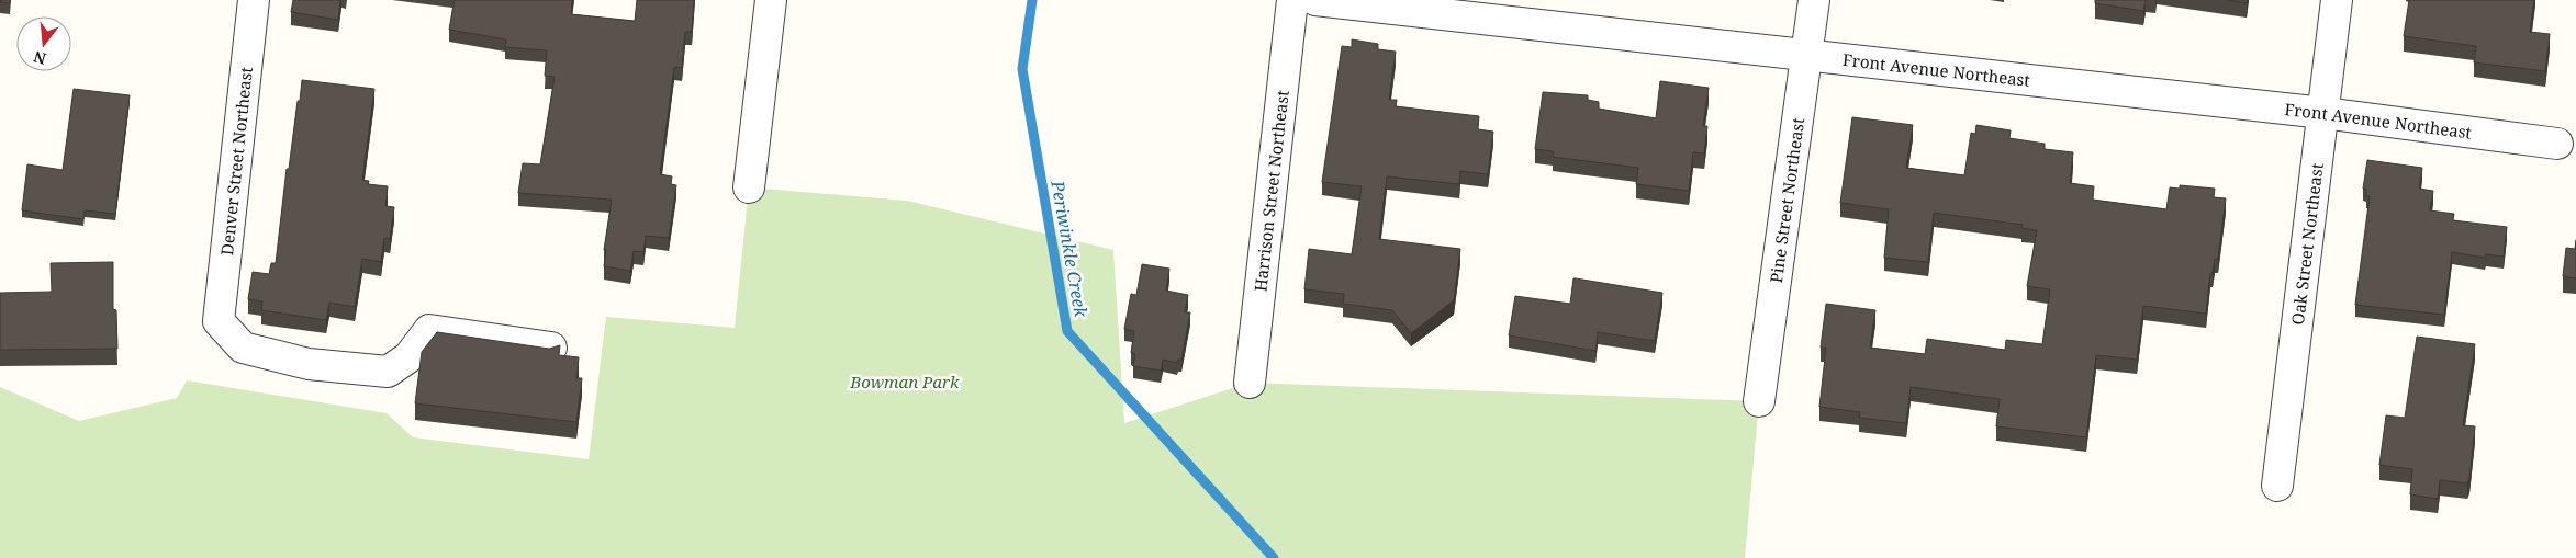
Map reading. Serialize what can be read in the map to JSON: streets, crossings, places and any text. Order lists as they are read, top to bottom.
{
  "streets": {
    "street": [
      "Front Avenue Northeast",
      "Denver Street Northeast",
      "Harrison Street Northeast",
      "Pine Street Northeast",
      "Oak Street Northeast"
    ]
  },
  "crossings": [
    ["Front Avenue Northeast", "Pine Street Northeast"],
    ["Front Avenue Northeast", "Oak Street Northeast"]
  ],
  "water": ["Periwinkle Creek"],
  "parks": ["Bowman Park"],
  "north": "bottom"
}
